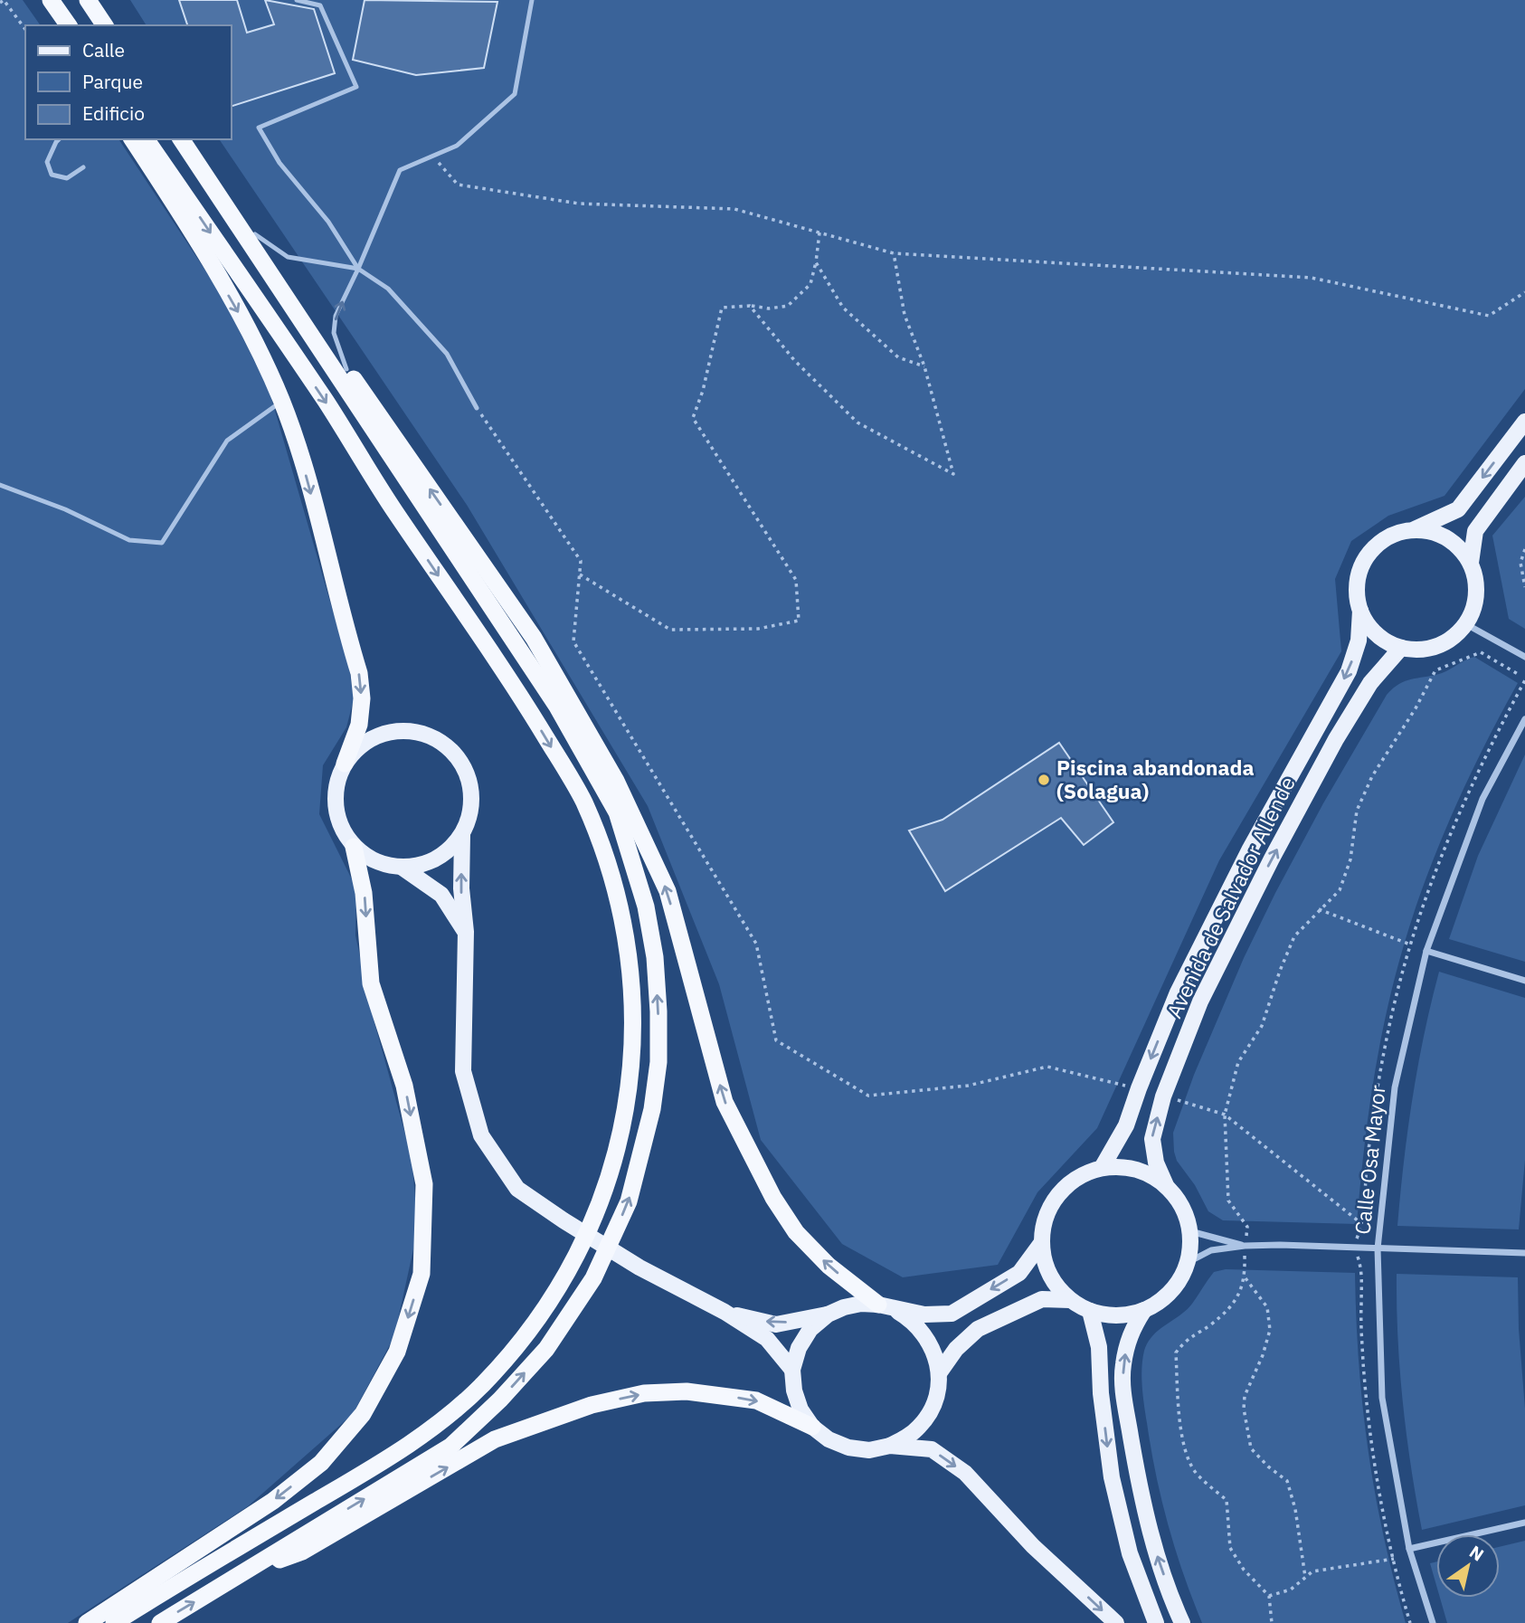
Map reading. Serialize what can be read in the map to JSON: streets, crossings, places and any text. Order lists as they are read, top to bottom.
{
  "streets": {
    "main road": ["Avenida de Salvador Allende"],
    "street": ["Calle Osa Mayor"]
  },
  "places": ["Piscina abandonada (Solagua)"],
  "legend": ["Calle", "Parque", "Edificio"],
  "north": "top right"
}
